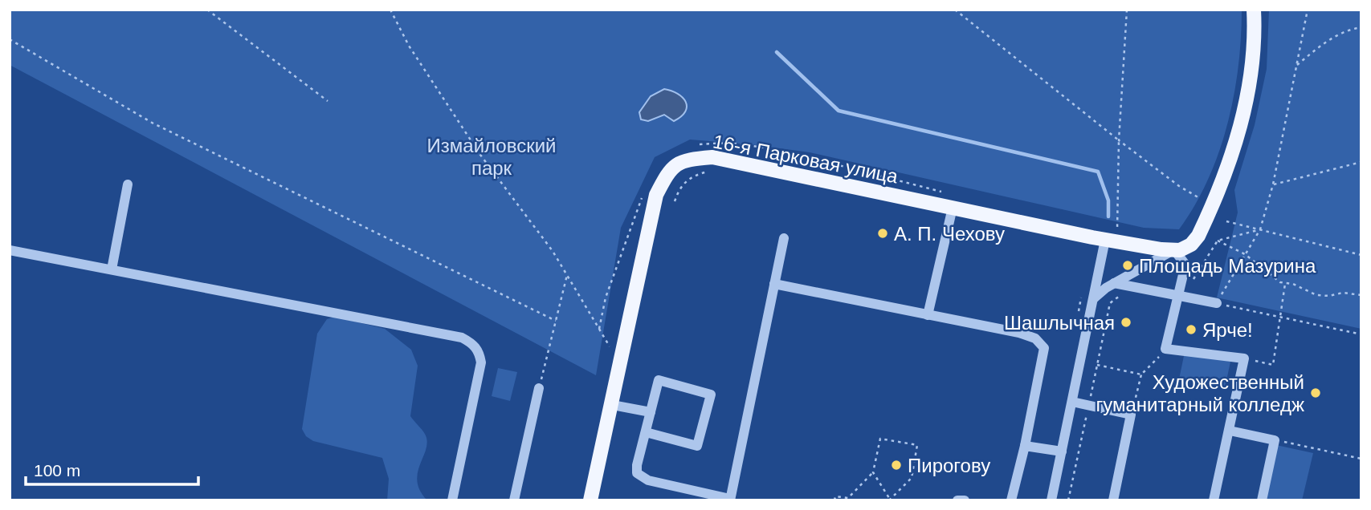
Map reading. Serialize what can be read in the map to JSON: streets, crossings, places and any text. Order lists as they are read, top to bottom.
{
  "streets": {
    "main road": ["16-я Парковая улица"]
  },
  "parks": ["Измайловский парк"],
  "places": [
    "А. П. Чехову",
    "Площадь Мазурина",
    "Шашлычная",
    "Ярче!",
    "Художественный гуманитарный колледж",
    "Пирогову"
  ],
  "scale_bar": "100 m"
}
